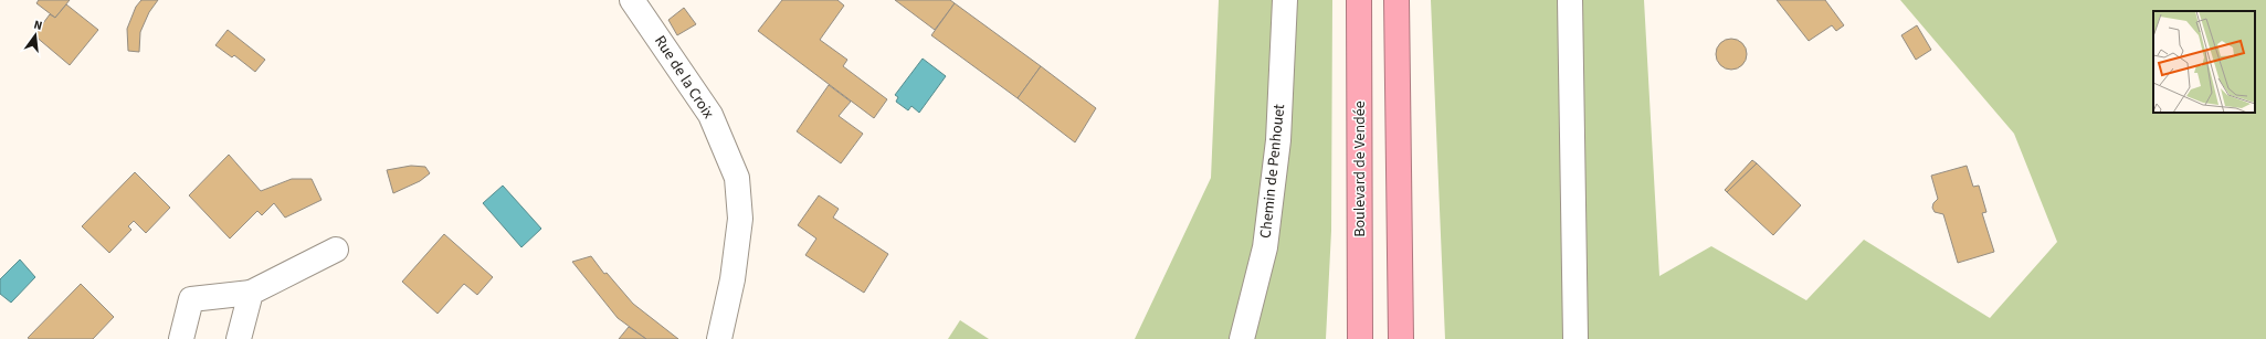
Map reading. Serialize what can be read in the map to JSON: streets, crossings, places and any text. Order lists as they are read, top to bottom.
{
  "streets": {
    "highway": ["Boulevard de Vendée"],
    "street": ["Rue de la Croix", "Chemin de Penhouet"]
  },
  "north": "top"
}
